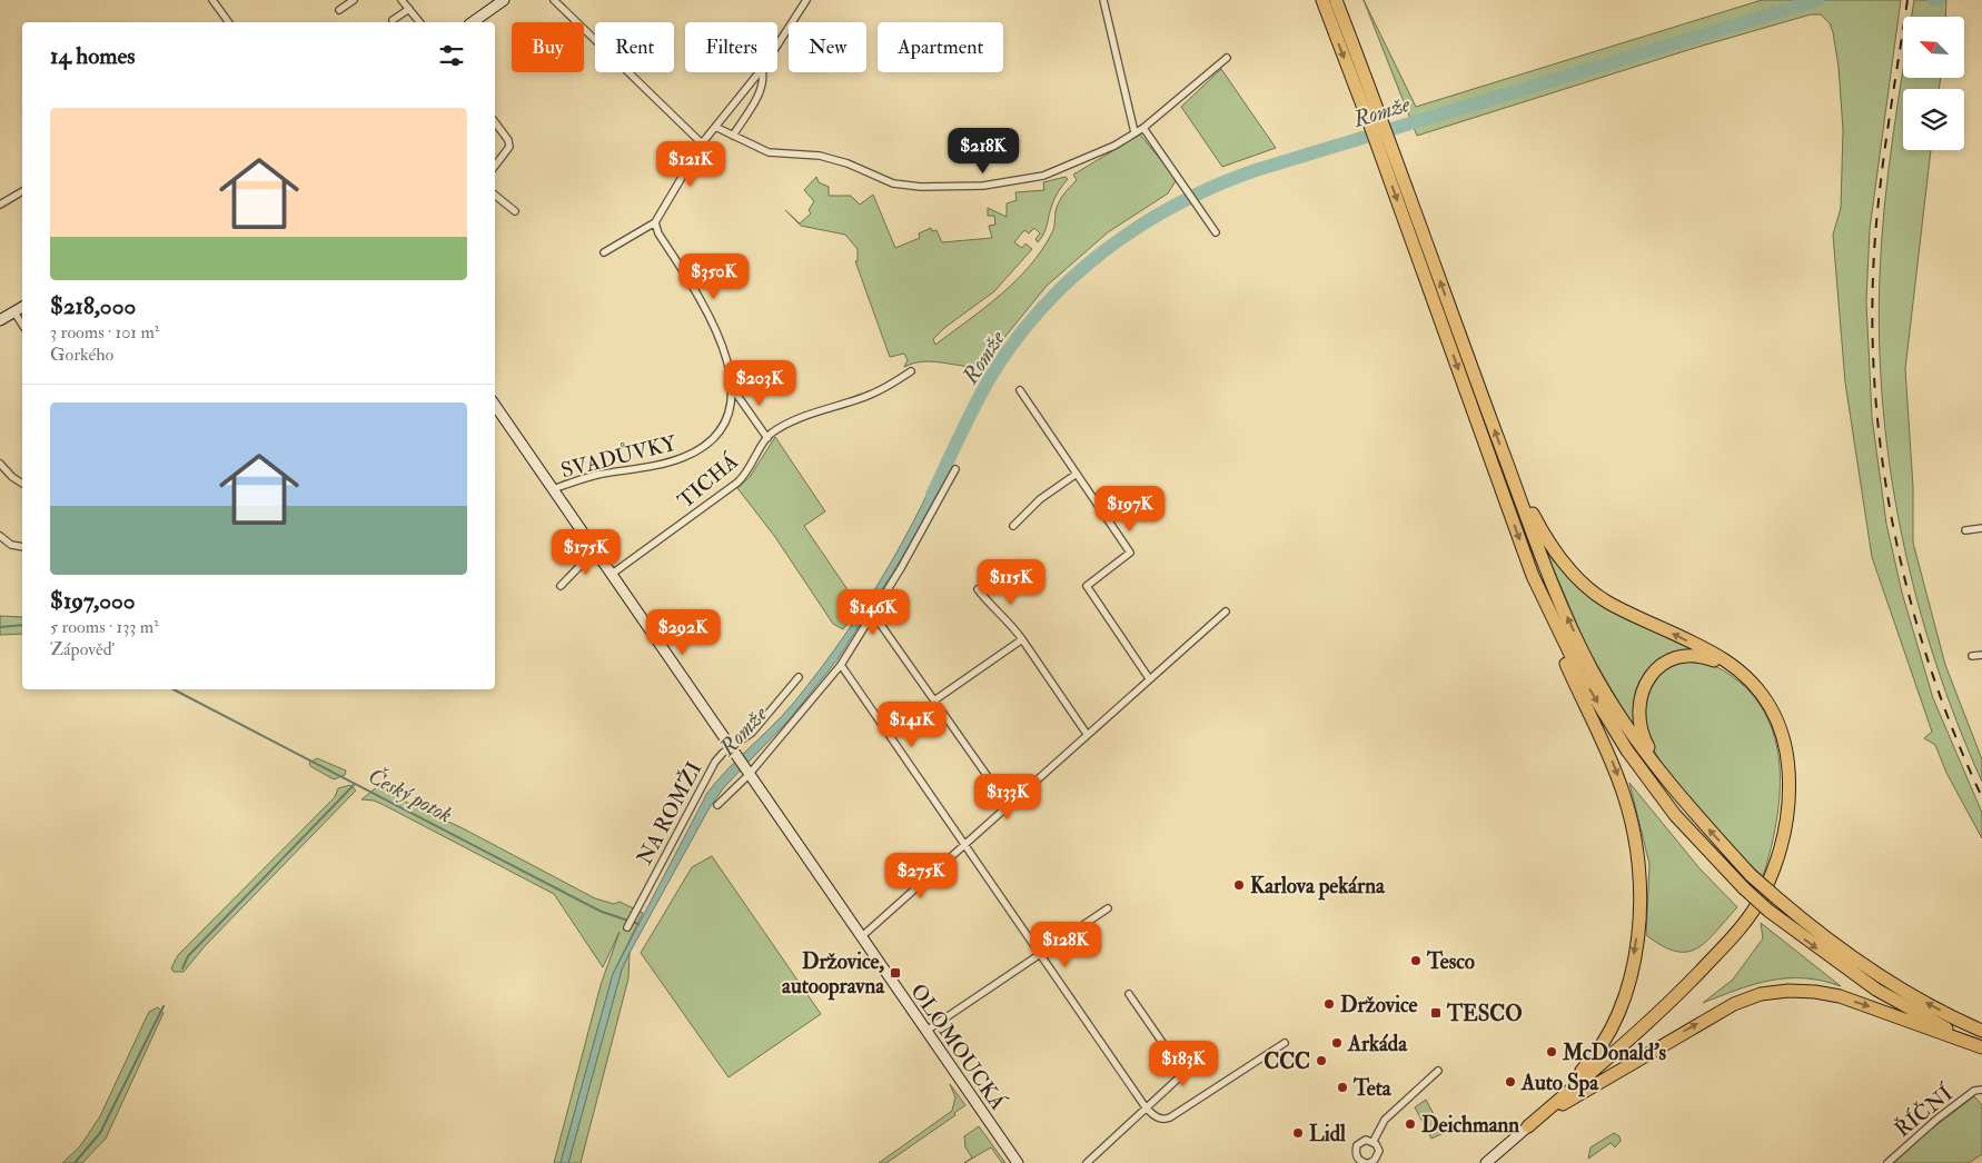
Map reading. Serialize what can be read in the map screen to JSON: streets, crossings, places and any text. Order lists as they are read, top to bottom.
{
  "streets": {
    "street": [
      "SVADŮVKY",
      "TICHÁ",
      "NA ROMŽI",
      "OLOMOUCKÁ",
      "ŘÍČNÍ"
    ]
  },
  "crossings": [
    ["SVADŮVKY", "OLOMOUCKÁ"],
    ["TICHÁ", "OLOMOUCKÁ"],
    ["NA ROMŽI", "OLOMOUCKÁ"]
  ],
  "water": ["Romže", "Český potok"],
  "places": {
    "other": [
      "Karlova pekárna",
      "Tesco",
      "Držovice",
      "Arkáda",
      "McDonald's",
      "CCC",
      "Auto Spa",
      "Teta",
      "Deichmann",
      "Lidl"
    ],
    "transit": ["Držovice, autoopravna", "TESCO"]
  },
  "north": "top left",
  "page": {
    "chip": [
      "Buy",
      "Rent",
      "Filters",
      "New",
      "Apartment"
    ],
    "heading": "14 homes",
    "list": [
      {
        "name": "$218,000",
        "note": "3 rooms · 101 m² · Gorkého"
      },
      {
        "name": "$197,000",
        "note": "5 rooms · 133 m² · Zápověď"
      }
    ],
    "price": [
      "$218K",
      "$121K",
      "$350K",
      "$203K",
      "$197K",
      "$175K",
      "$115K",
      "$146K",
      "$292K",
      "$141K",
      "$133K",
      "$275K",
      "$128K",
      "$183K"
    ]
  }
}
